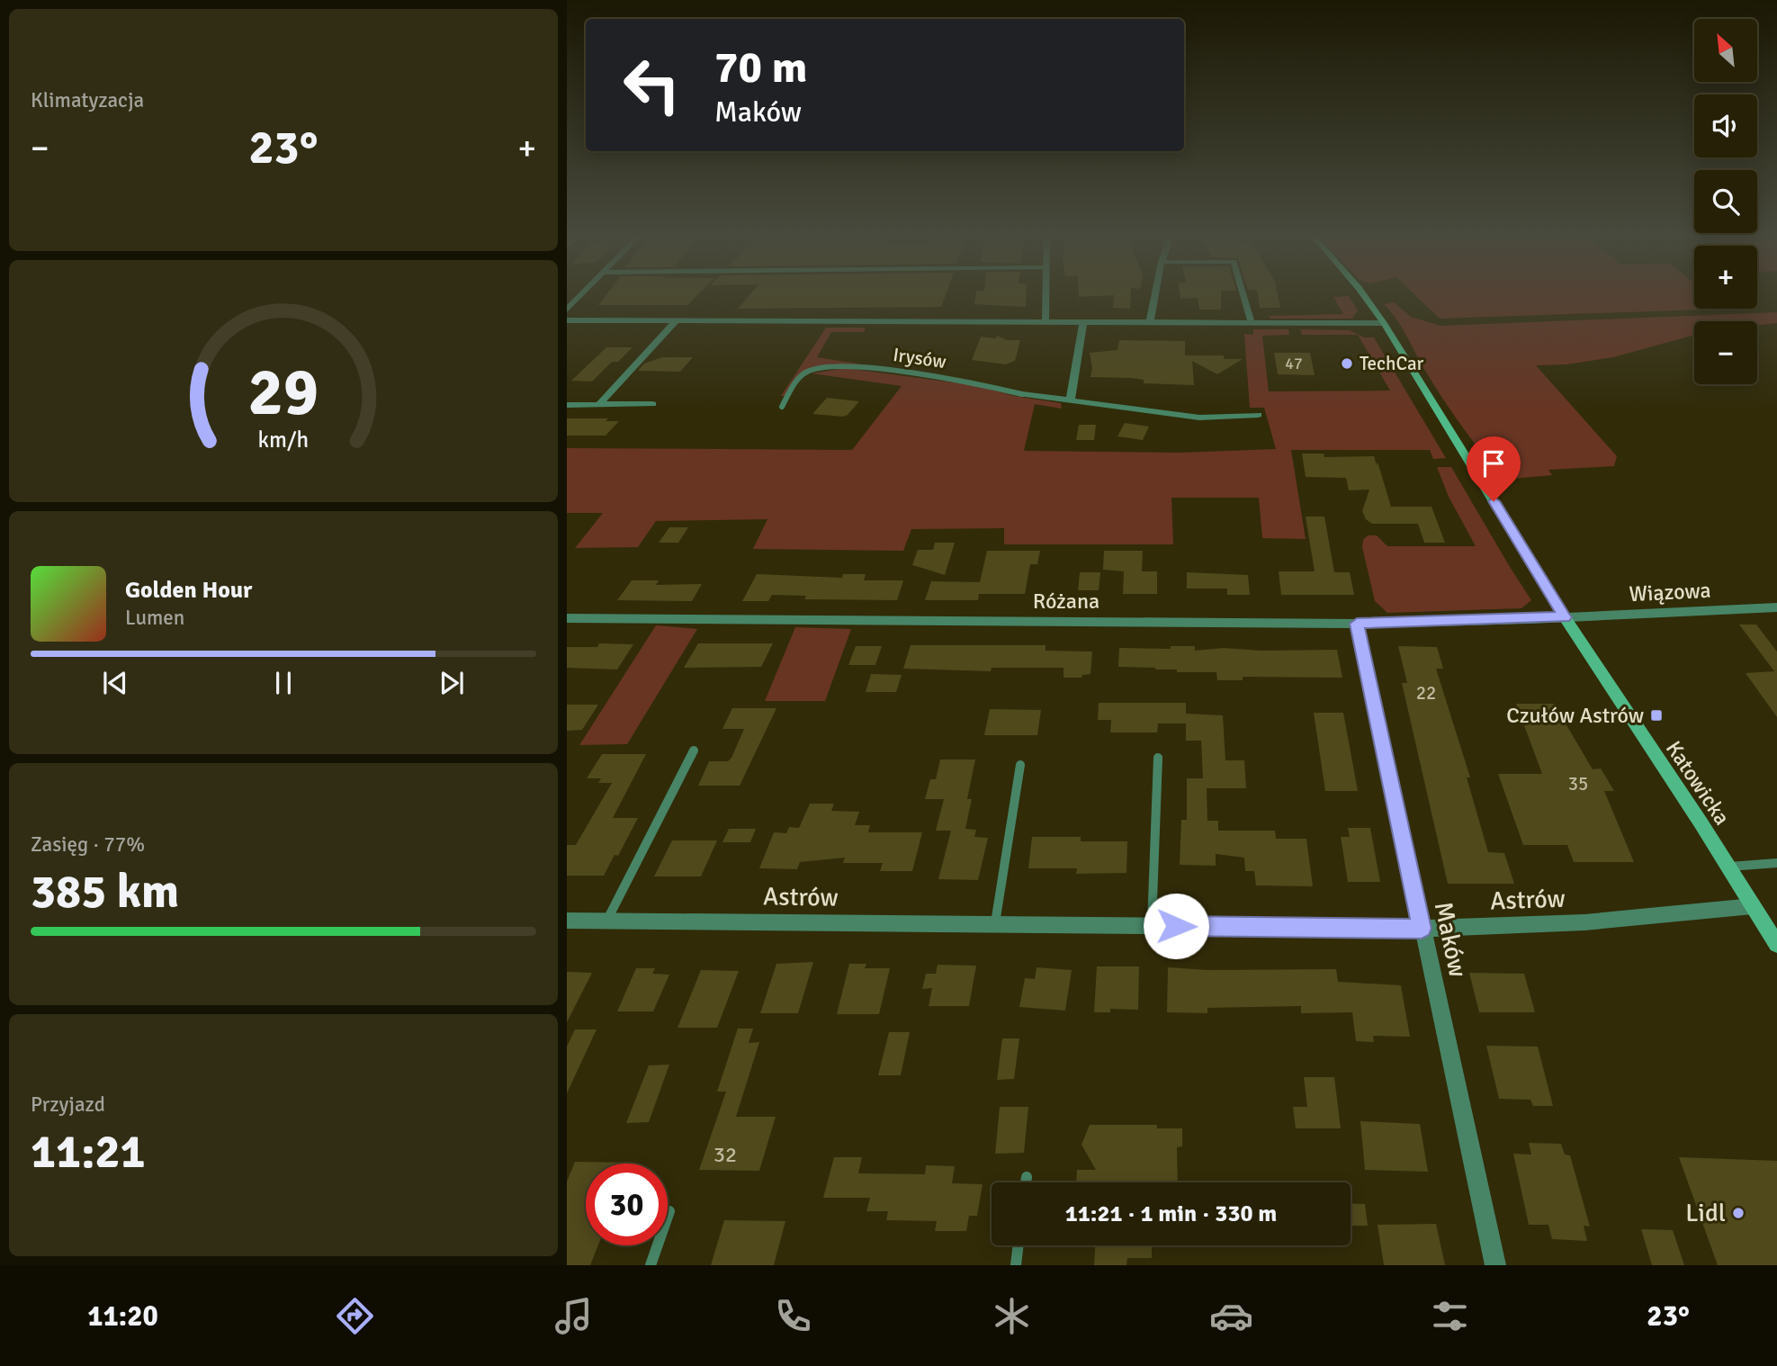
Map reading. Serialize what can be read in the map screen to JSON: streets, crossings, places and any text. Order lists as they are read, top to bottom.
{
  "streets": {
    "main road": ["Katowicka"],
    "street": [
      "Irysów",
      "Wiązowa",
      "Różana",
      "Astrów",
      "Maków"
    ]
  },
  "crossings": [
    ["Wiązowa", "Różana"],
    ["Wiązowa", "Katowicka"],
    ["Różana", "Katowicka"],
    ["Różana", "Maków"],
    ["Katowicka", "Astrów"],
    ["Astrów", "Maków"]
  ],
  "places": {
    "other": ["TechCar", "Lidl"],
    "transit": ["Czułów Astrów"]
  },
  "house_numbers": [
    "47",
    "22",
    "35",
    "32"
  ],
  "north": "top left",
  "page": {
    "tile": [
      "Klimatyzacja",
      ["Zasięg · 77%", "385 km"],
      ["Przyjazd", "11:21"]
    ],
    "map_buttons": ["+", "−"],
    "turn": ["70 m", "Maków"],
    "heat": ["−", "23°", "+"],
    "song": ["Golden Hour", "Lumen"],
    "limit": "30",
    "trip": "11:21 · 1 min · 330 m",
    "tabs": ["11:20", "23°"],
    "gauge": ["29", "km/h"]
  }
}
